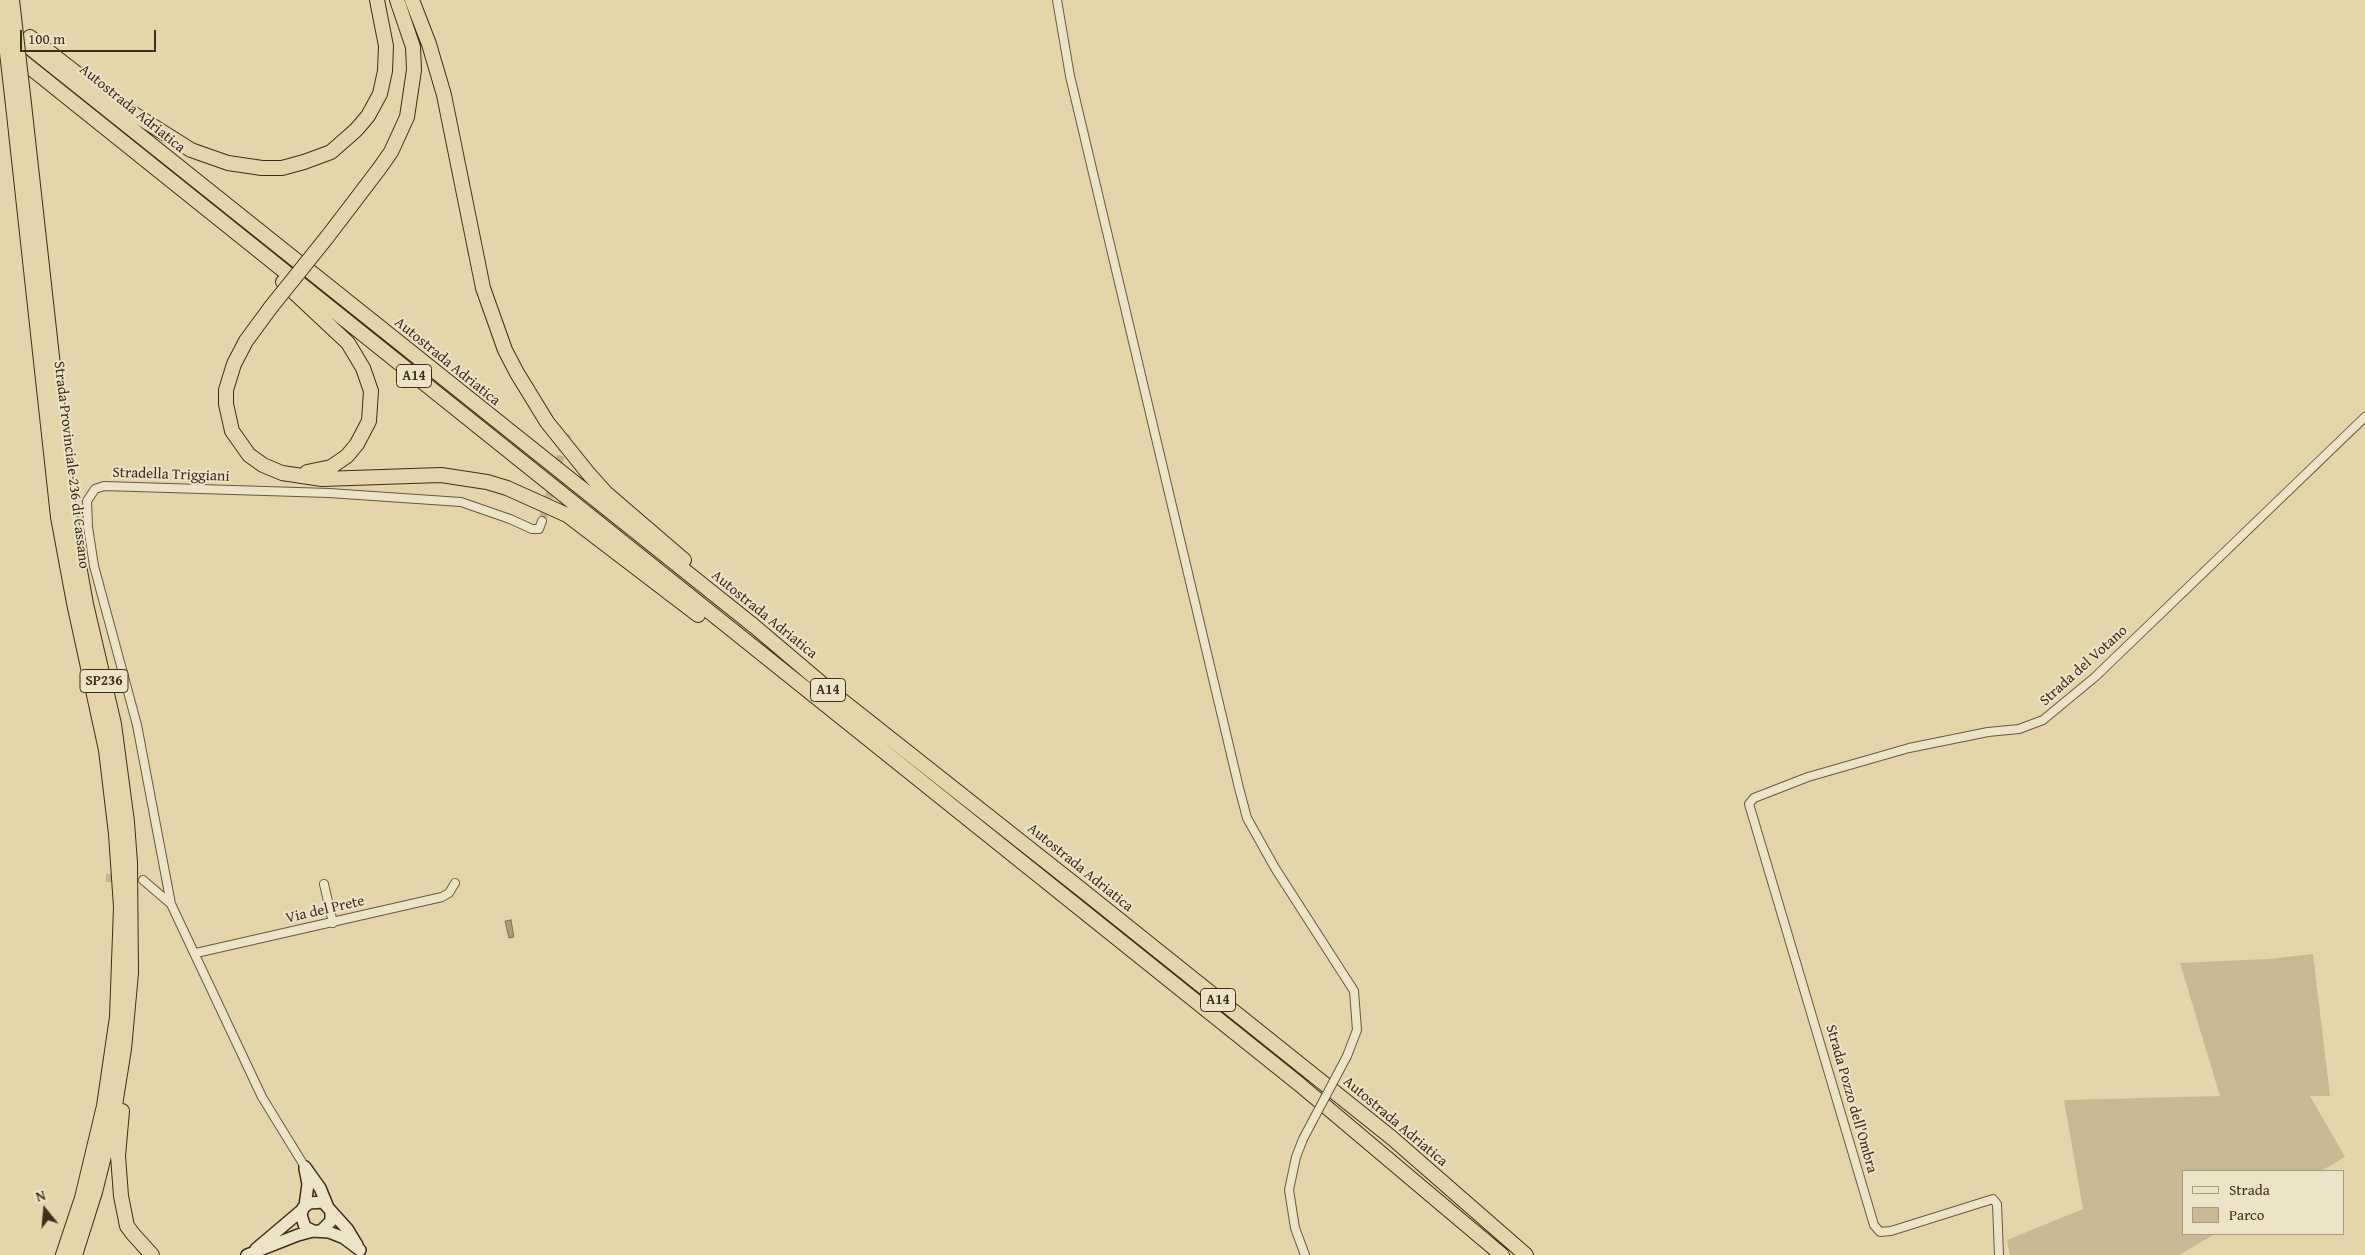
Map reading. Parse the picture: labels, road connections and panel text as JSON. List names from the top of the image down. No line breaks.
{"streets":{"highway":["Autostrada Adriatica","A14","Strada Provinciale 236 di Cassano","SP236"],"street":["Stradella Triggiani","Strada del Votano","Via del Prete","Strada Pozzo dell'Ombra"]},"crossings":[["Autostrada Adriatica","A14"],["Strada del Votano","Strada Pozzo dell'Ombra"]],"legend":["Strada","Parco"],"scale_bar":"100 m","north":"top"}
